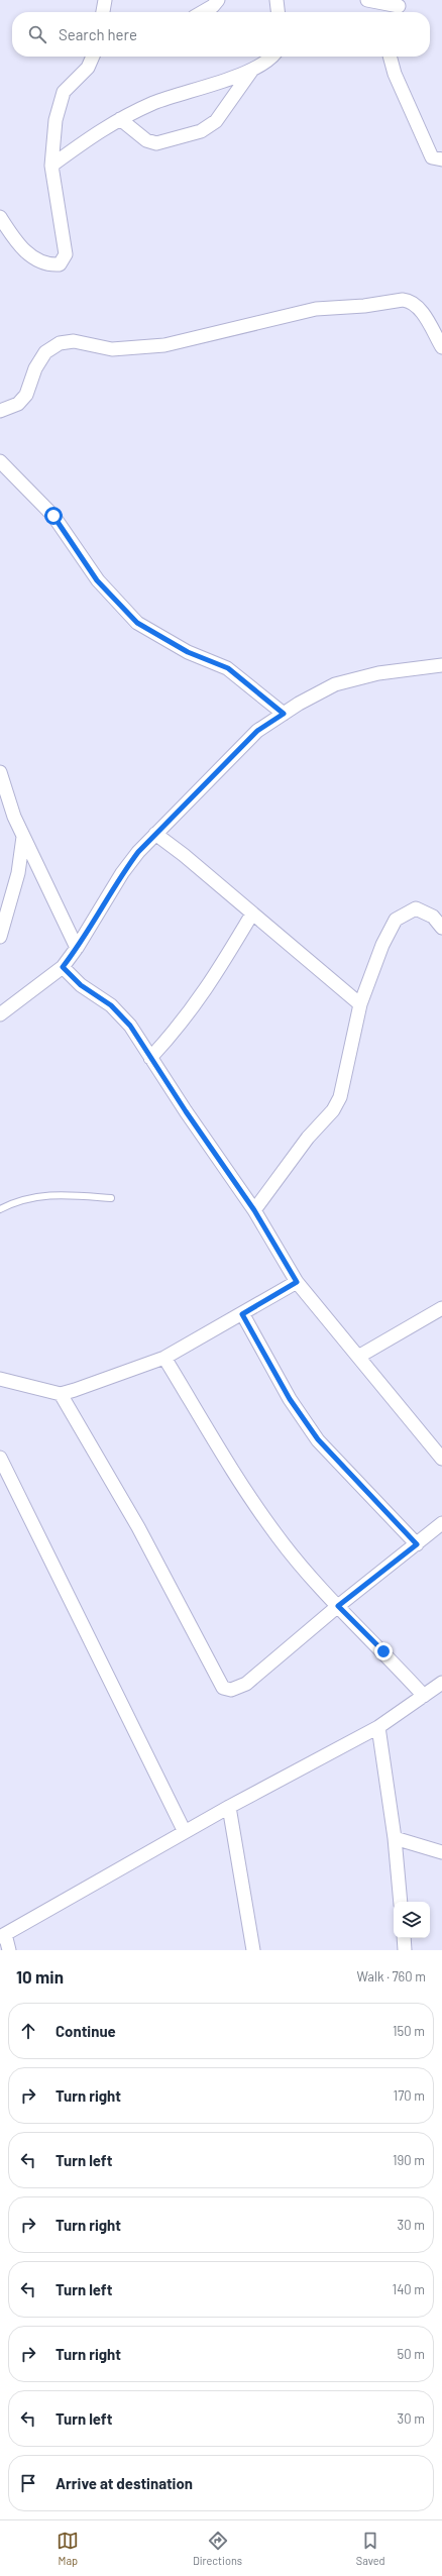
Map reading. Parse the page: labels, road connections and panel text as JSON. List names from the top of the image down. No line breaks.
{"page":{"search":"Search here","heading":["10 min","Walk · 760 m"],"list":[["Continue","150 m"],["Turn right","170 m"],["Turn left","190 m"],["Turn right","30 m"],["Turn left","140 m"],["Turn right","50 m"],["Turn left","30 m"],"Arrive at destination"],"nav":["Map","Directions","Saved"]}}
